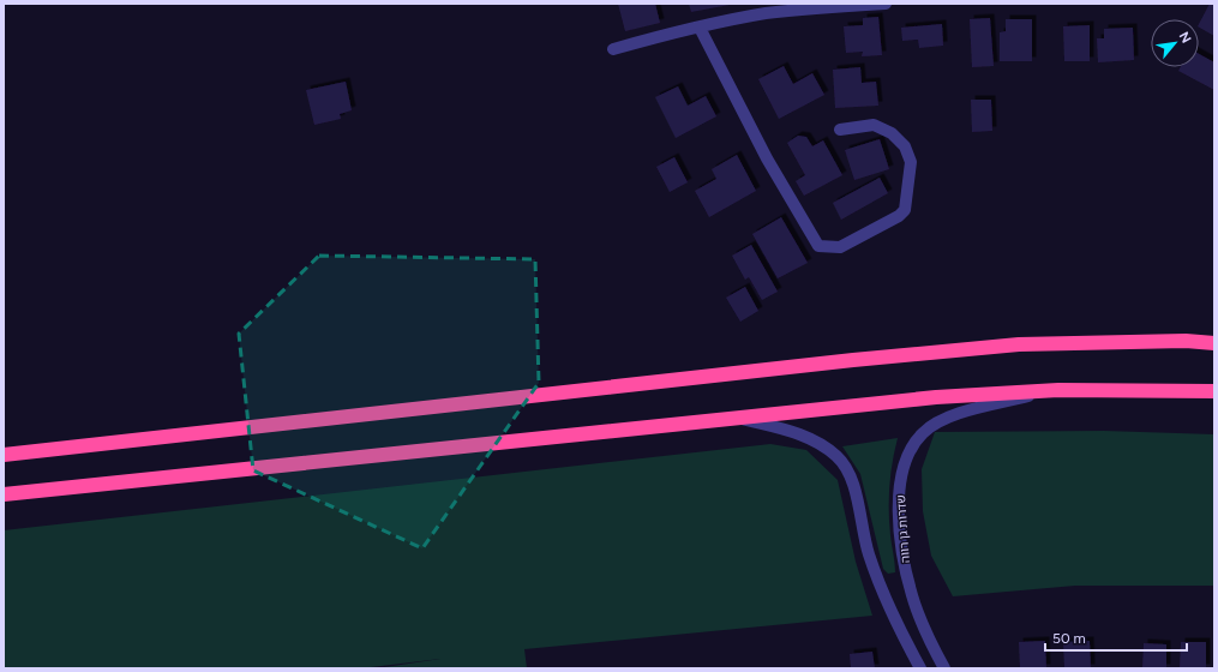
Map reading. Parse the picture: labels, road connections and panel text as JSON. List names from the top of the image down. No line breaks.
{"streets":{"street":["שדרות גן רווה"]},"scale_bar":"50 m","north":"top right"}
